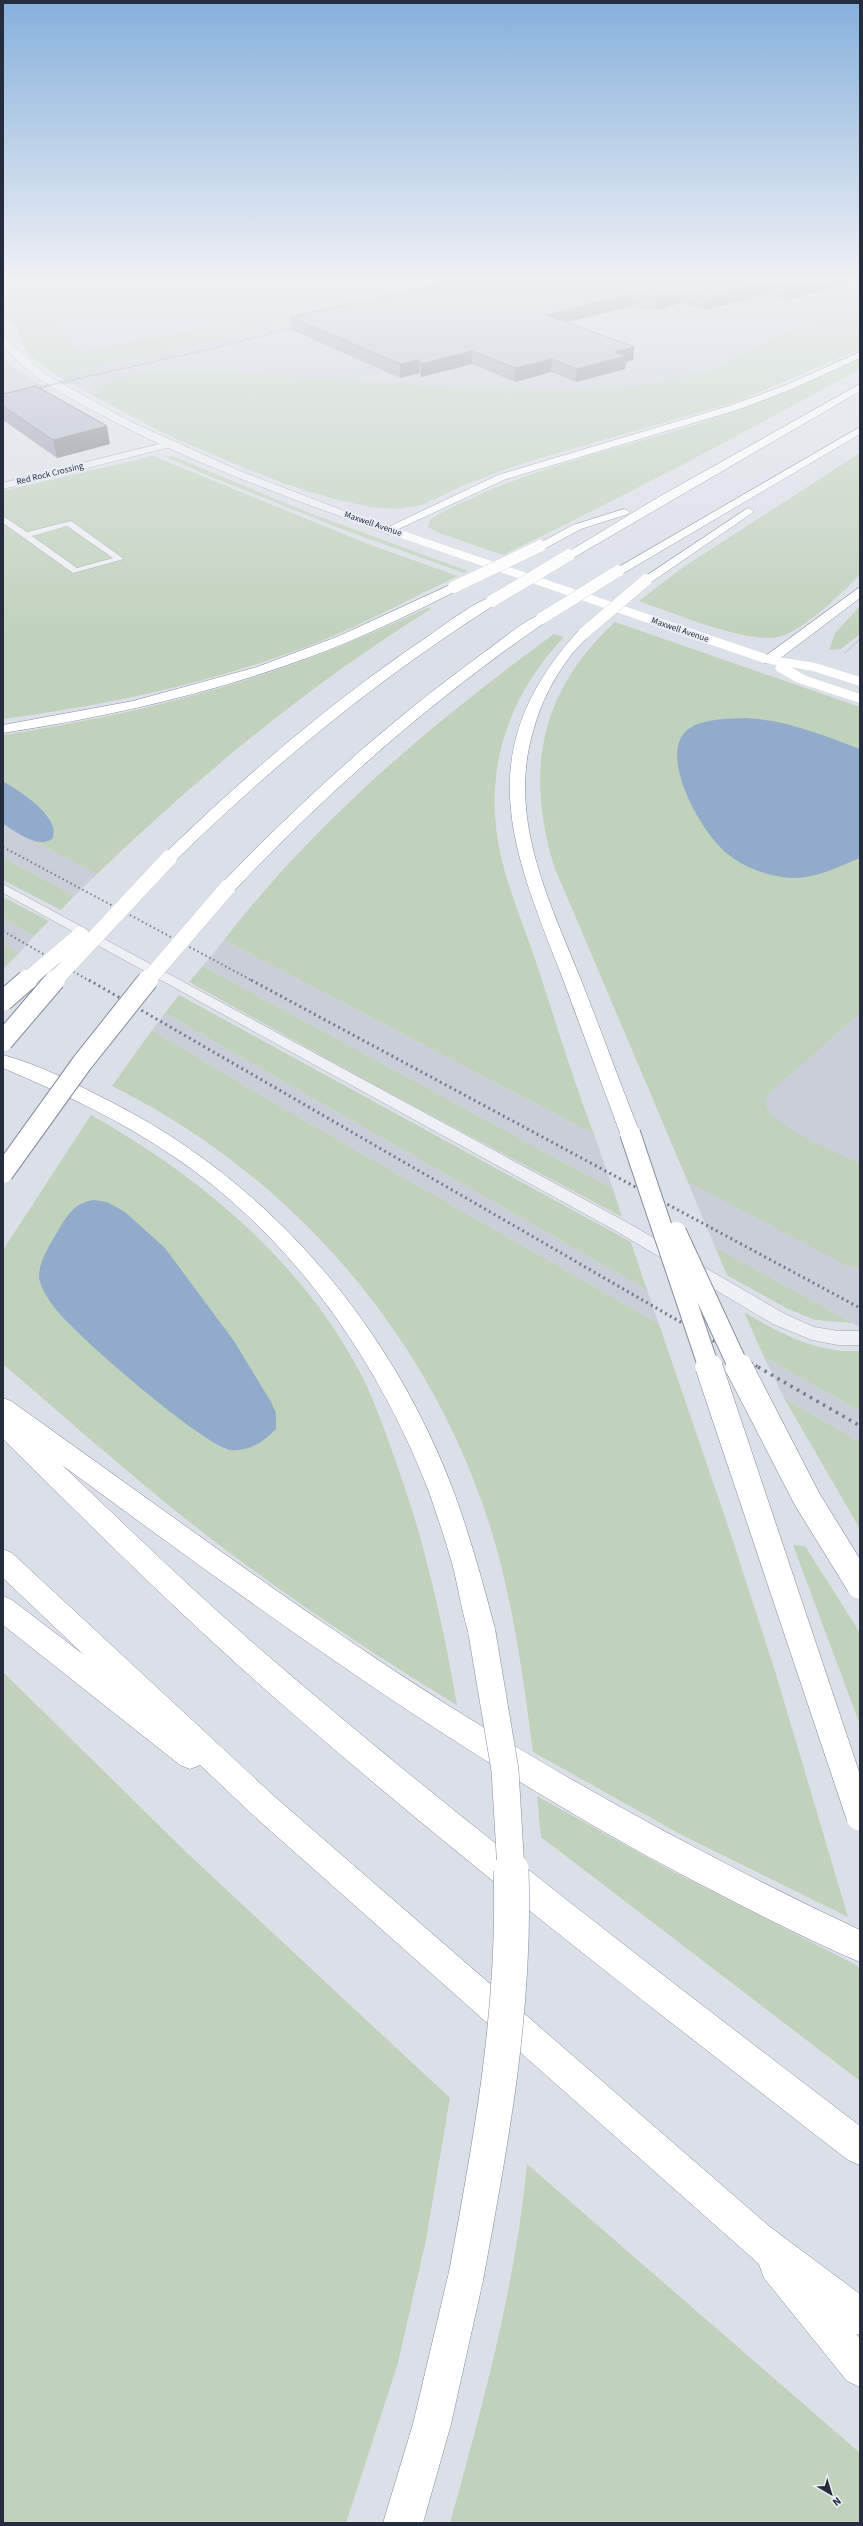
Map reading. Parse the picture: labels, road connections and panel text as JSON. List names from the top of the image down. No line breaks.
{"streets":{"main road":["Maxwell Avenue"],"street":["Red Rock Crossing"]},"crossings":[["Red Rock Crossing","Maxwell Avenue"]],"north":"bottom right"}
